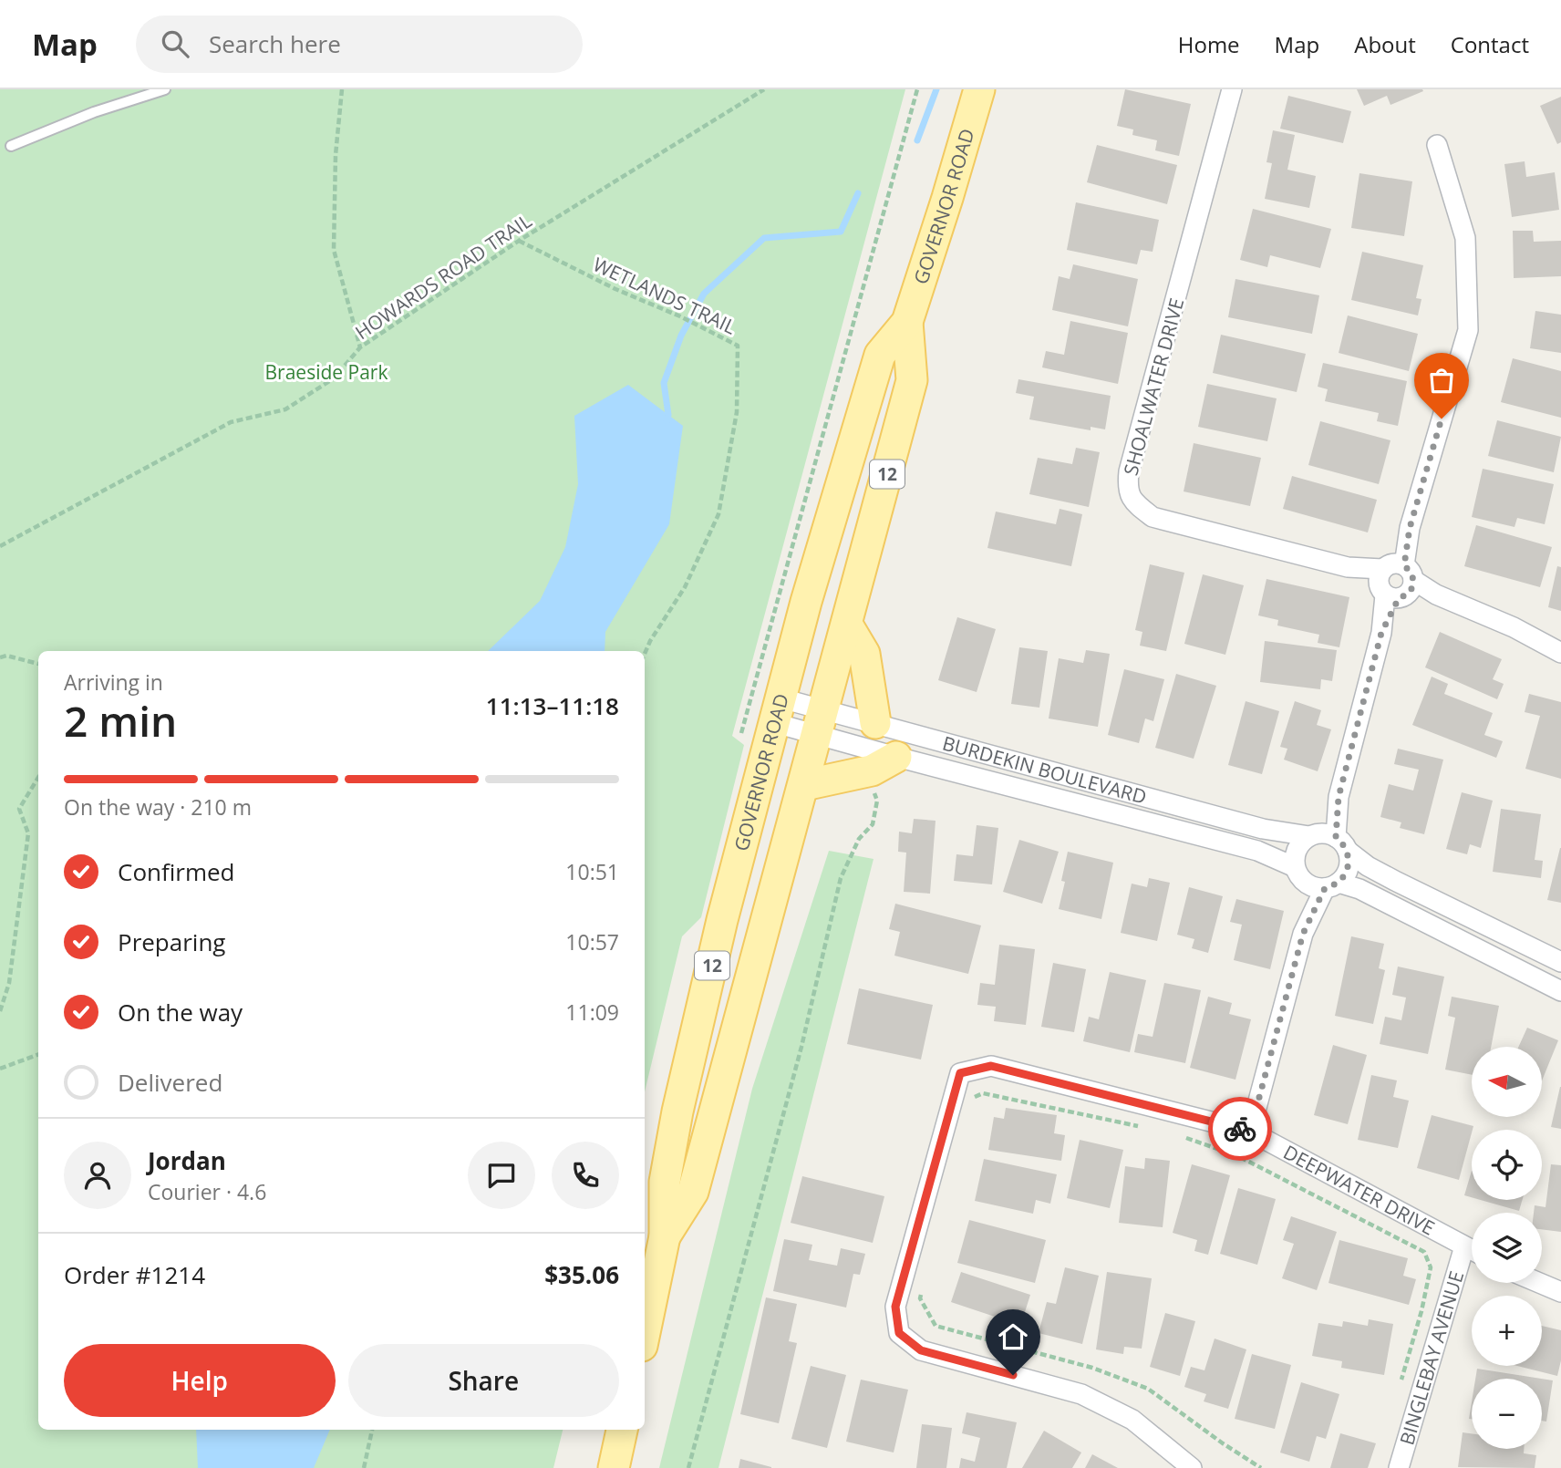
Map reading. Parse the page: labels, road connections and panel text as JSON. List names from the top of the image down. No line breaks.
{"streets":{"main road":["GOVERNOR ROAD","12"],"street":["SHOALWATER DRIVE","BURDEKIN BOULEVARD","DEEPWATER DRIVE","BINGLEBAY AVENUE"],"path":["HOWARDS ROAD TRAIL","WETLANDS TRAIL"]},"crossings":[["GOVERNOR ROAD","BURDEKIN BOULEVARD"],["HOWARDS ROAD TRAIL","WETLANDS TRAIL"],["DEEPWATER DRIVE","BINGLEBAY AVENUE"]],"parks":["Braeside Park"],"north":"left","page":{"header":"Map","search":"Search here","nav":["Home","Map","About","Contact"],"heading":["2 min","Arriving in","11:13–11:18"],"panel":["Jordan","Courier · 4.6","Order #1214","$35.06"],"bar":"On the way · 210 m","list":[["Confirmed","10:51"],["Preparing","10:57"],["On the way","11:09"],"Delivered"],"map_buttons":["+","−"],"buttons":["Help","Share"]}}
